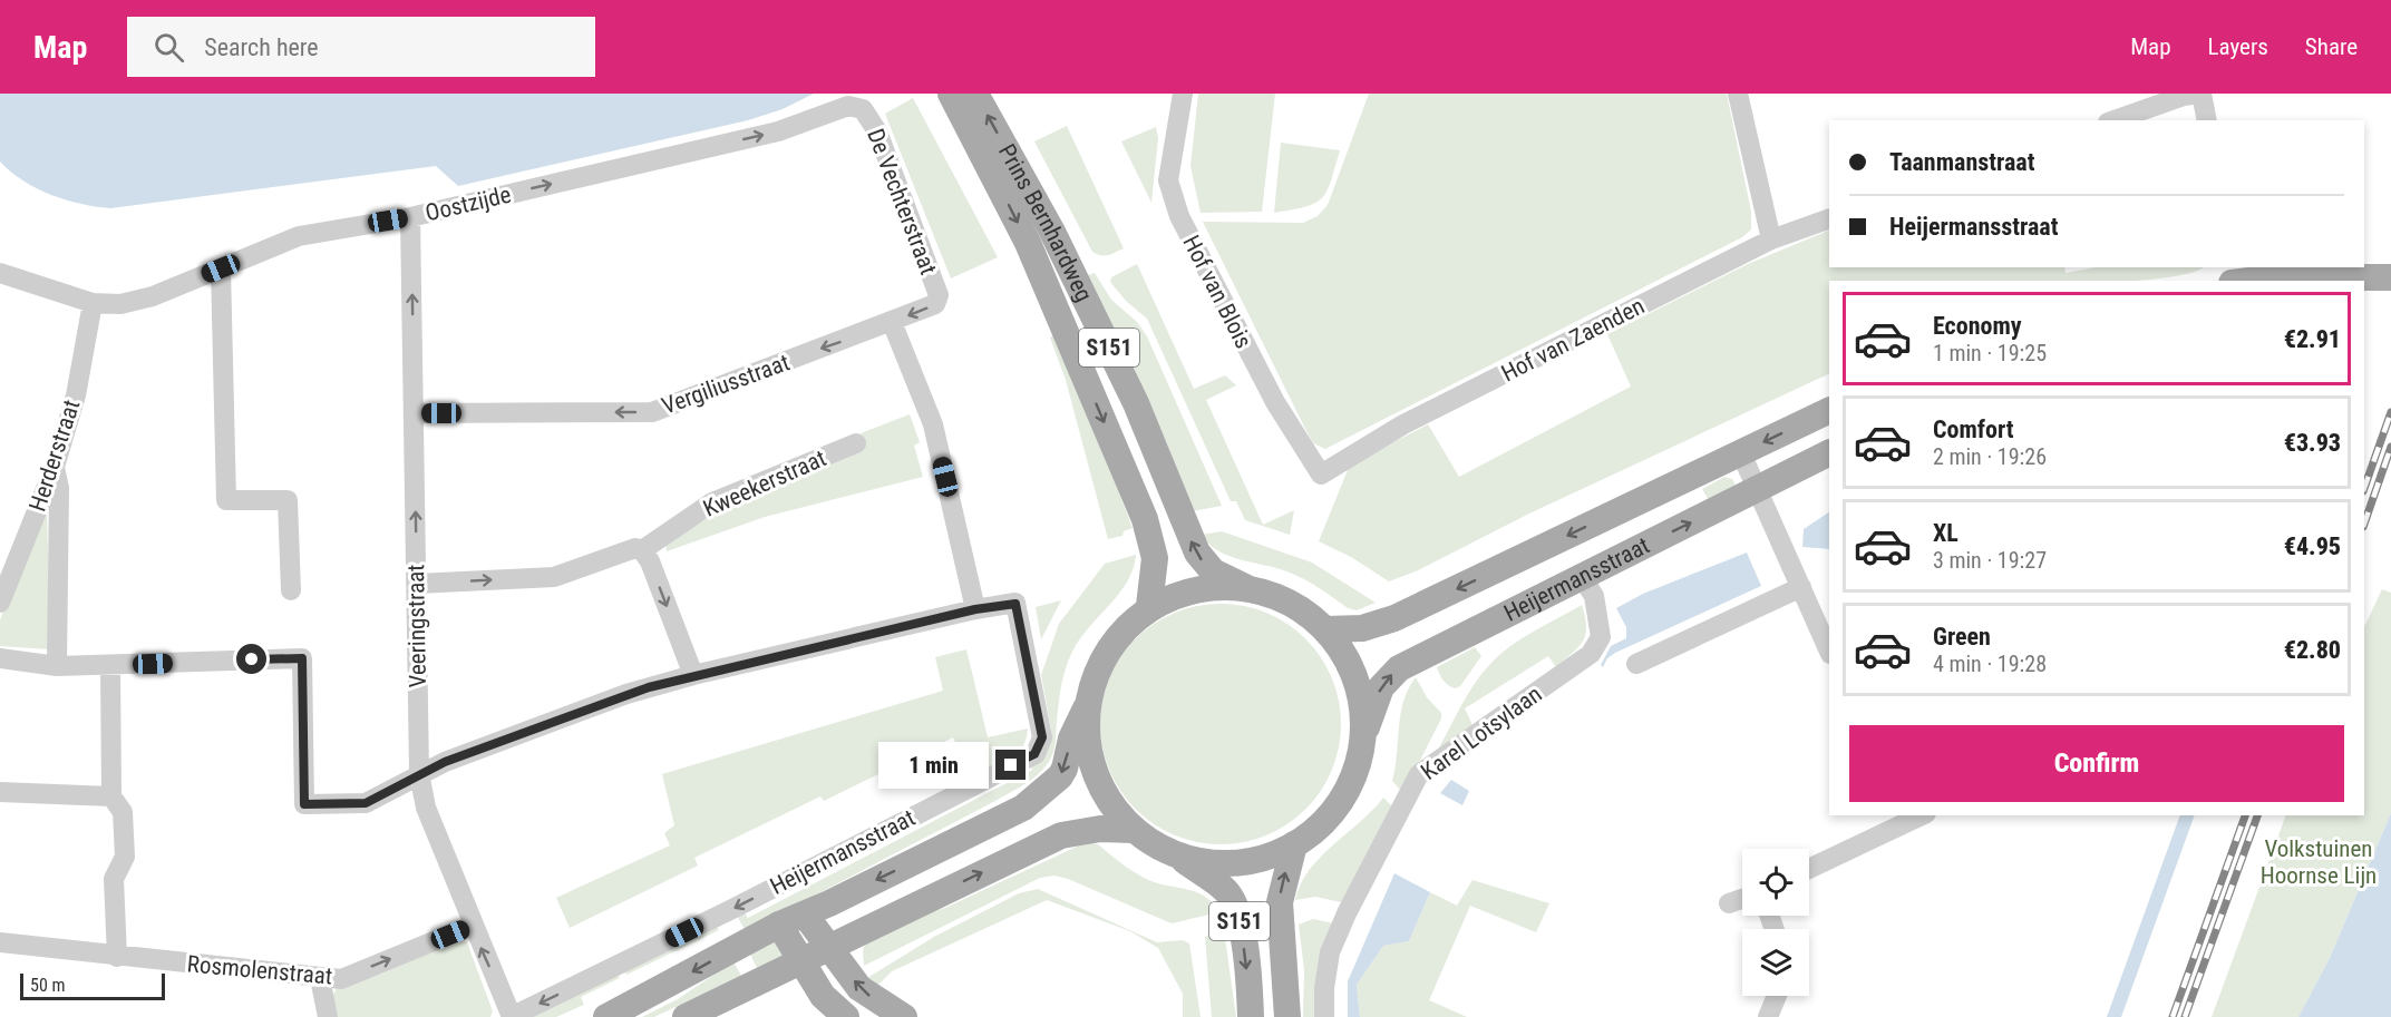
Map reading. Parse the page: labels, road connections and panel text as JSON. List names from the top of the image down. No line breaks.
{"streets":{"main road":["Prins Bernhardweg","S151","Heijermansstraat"],"street":["De Vechterstraat","Oostzijde","Hof van Blois","Hof van Zaenden","Vergiliusstraat","Herderstraat","Kweekerstraat","Veeringstraat","Karel Lotsylaan","Rosmolenstraat"]},"crossings":[["De Vechterstraat","Oostzijde"],["De Vechterstraat","Vergiliusstraat"],["Oostzijde","Herderstraat"],["Oostzijde","Veeringstraat"],["Prins Bernhardweg","S151"],["Hof van Blois","Hof van Zaenden"],["S151","Heijermansstraat"],["Vergiliusstraat","Veeringstraat"],["Kweekerstraat","Veeringstraat"],["Heijermansstraat","Veeringstraat"],["Heijermansstraat","Karel Lotsylaan"],["Veeringstraat","Rosmolenstraat"]],"one_way":["Oostzijde","Vergiliusstraat","Veeringstraat"],"parks":["Volkstuinen Hoornse Lijn"],"scale_bar":"50 m","page":{"header":"Map","search":"Search here","nav":["Map","Layers","Share"],"banner":["Taanmanstraat","Heijermansstraat"],"list":[{"name":"Economy","note":"1 min · 19:25","value":"€2.91"},{"name":"Comfort","note":"2 min · 19:26","value":"€3.93"},{"name":"XL","note":"3 min · 19:27","value":"€4.95"},{"name":"Green","note":"4 min · 19:28","value":"€2.80"}],"buttons":"Confirm","bubble":"1 min","scale":"50 m"}}
